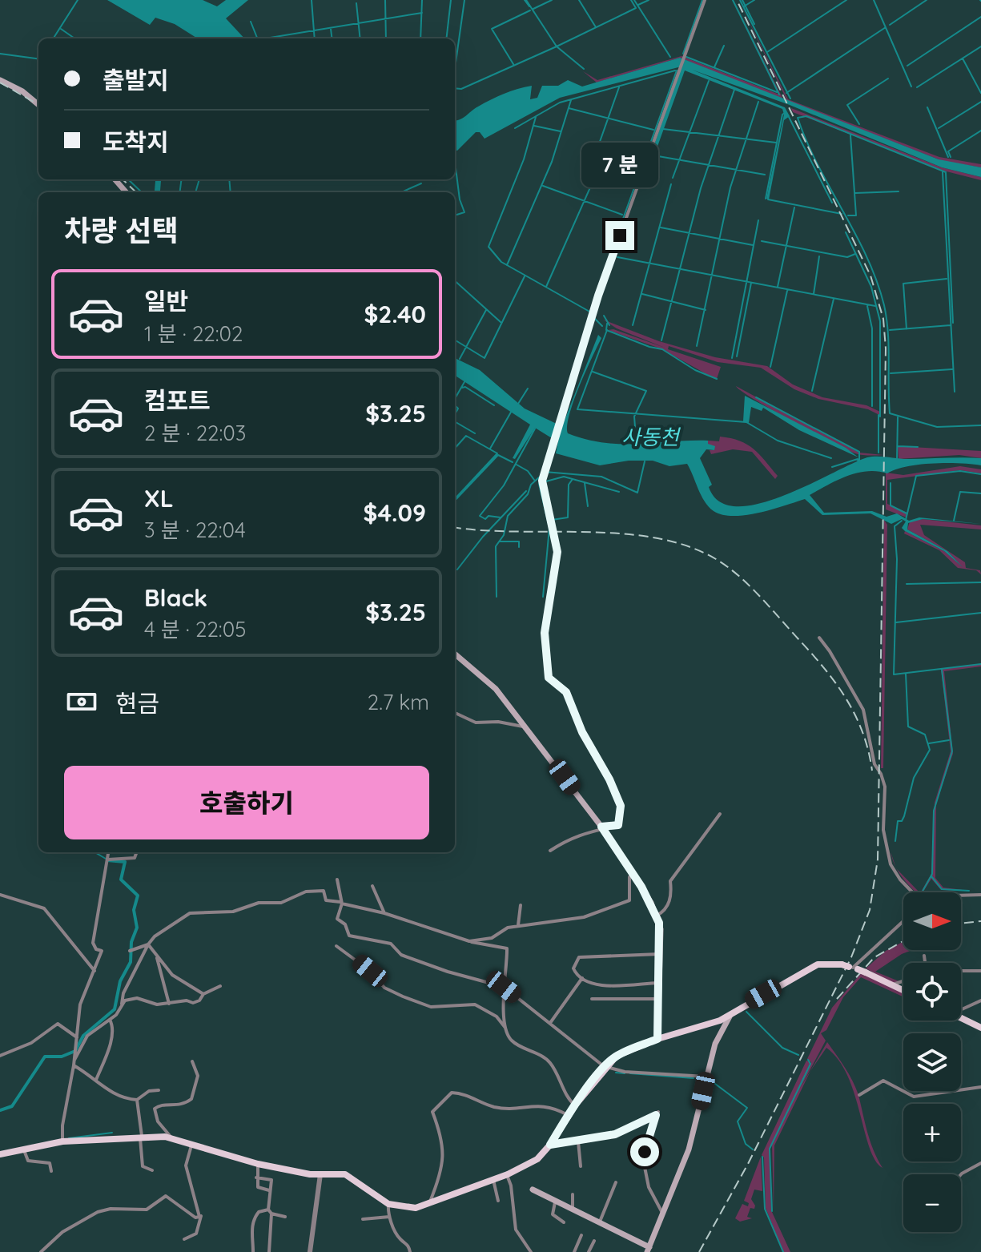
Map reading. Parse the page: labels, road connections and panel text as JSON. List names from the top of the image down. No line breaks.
{"water":["사동천"],"north":"right","page":{"banner":["출발지","도착지"],"bubble":"7 분","heading":"차량 선택","list":[{"name":"일반","note":"1 분 · 22:02","value":"$2.40"},{"name":"컴포트","note":"2 분 · 22:03","value":"$3.25"},{"name":"XL","note":"3 분 · 22:04","value":"$4.09"},{"name":"Black","note":"4 분 · 22:05","value":"$3.25"}],"pay":["현금","2.7 km"],"buttons":"호출하기","map_buttons":["+","−"]}}
